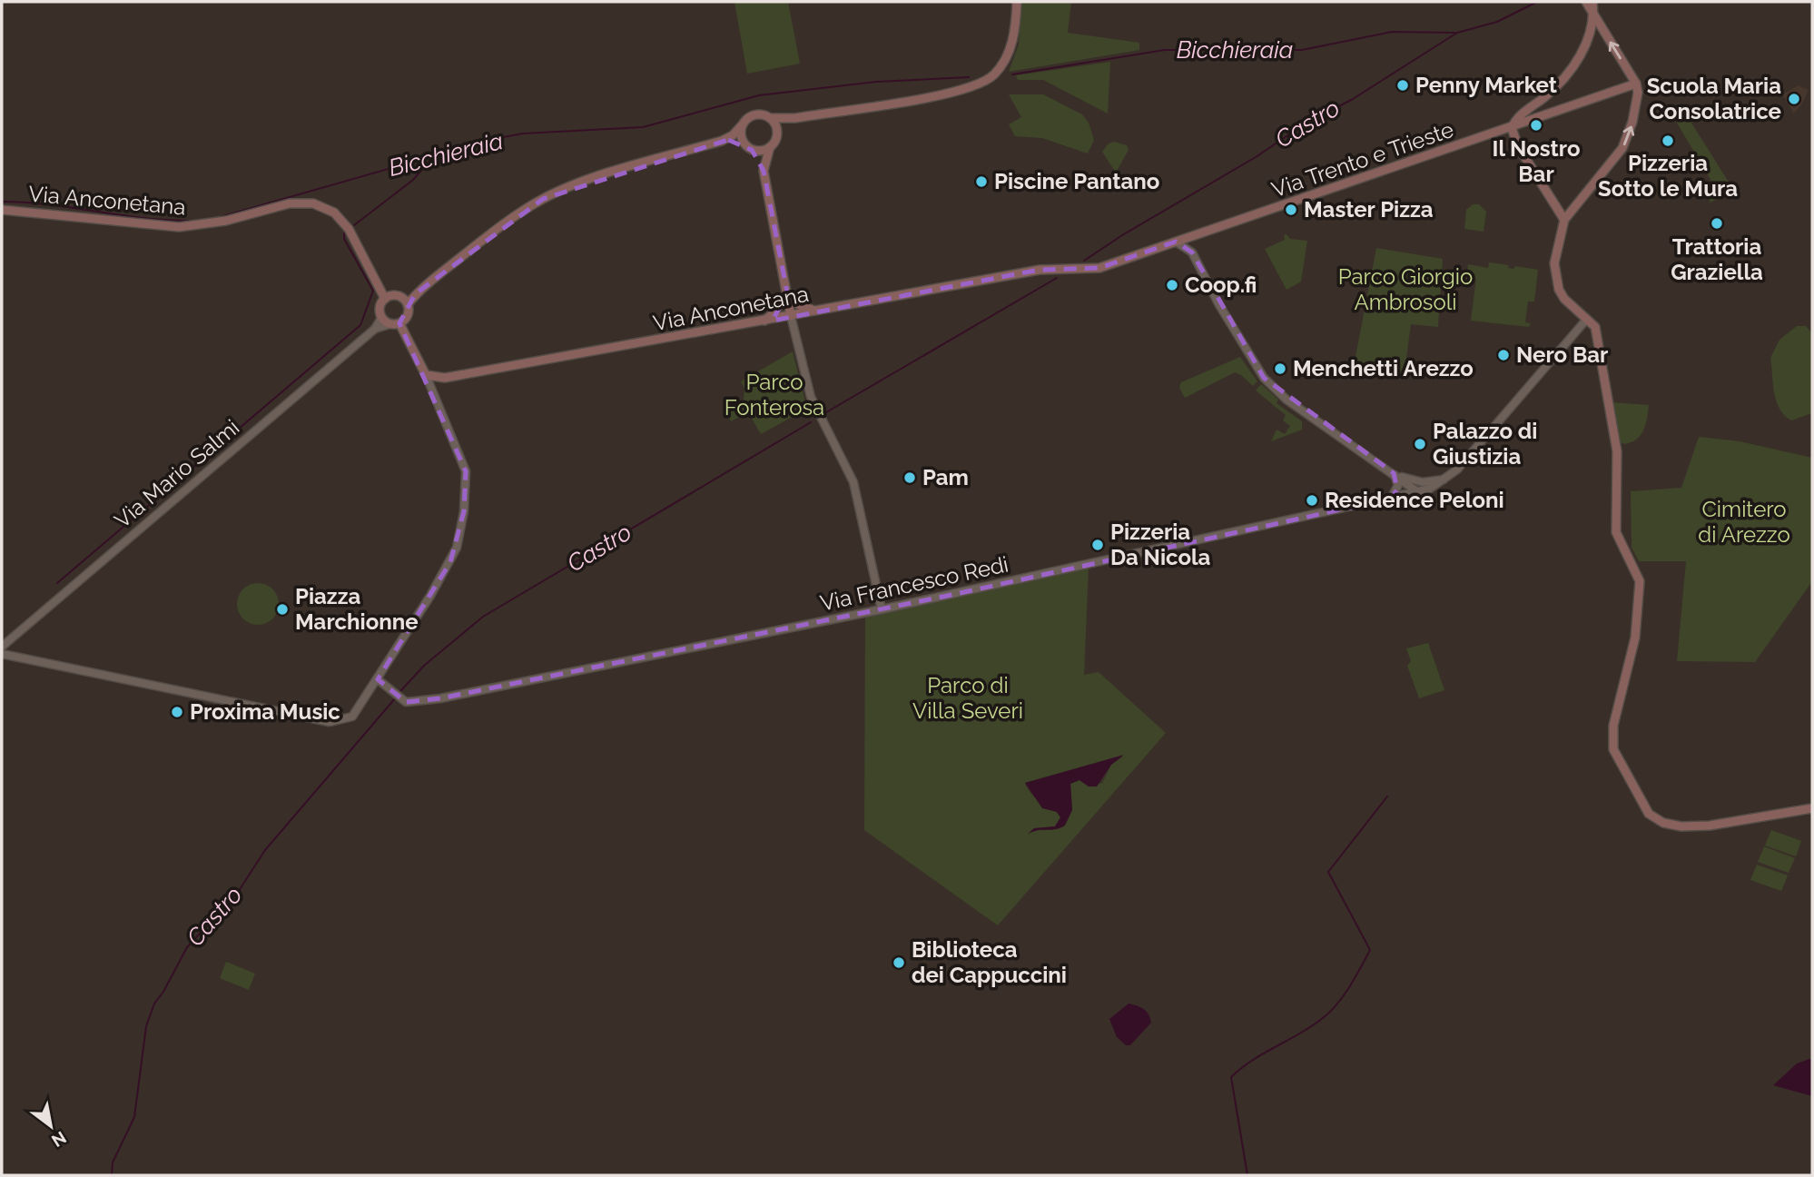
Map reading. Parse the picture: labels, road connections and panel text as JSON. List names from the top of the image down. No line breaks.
{"streets":{"main road":["Via Trento e Trieste","Via Anconetana"],"street":["Via Mario Salmi","Via Francesco Redi"]},"crossings":[["Via Trento e Trieste","Via Anconetana"],["Via Anconetana","Via Mario Salmi"]],"water":["Bicchieraia","Castro"],"parks":["Parco Giorgio Ambrosoli","Parco Fonterosa","Cimitero di Arezzo","Parco di Villa Severi"],"places":["Penny Market","Scuola Maria Consolatrice","Il Nostro Bar","Pizzeria Sotto le Mura","Piscine Pantano","Master Pizza","Trattoria Graziella","Coop.fi","Nero Bar","Menchetti Arezzo","Palazzo di Giustizia","Pam","Residence Peloni","Pizzeria Da Nicola","Piazza Marchionne","Proxima Music","Biblioteca dei Cappuccini"],"north":"bottom right"}
